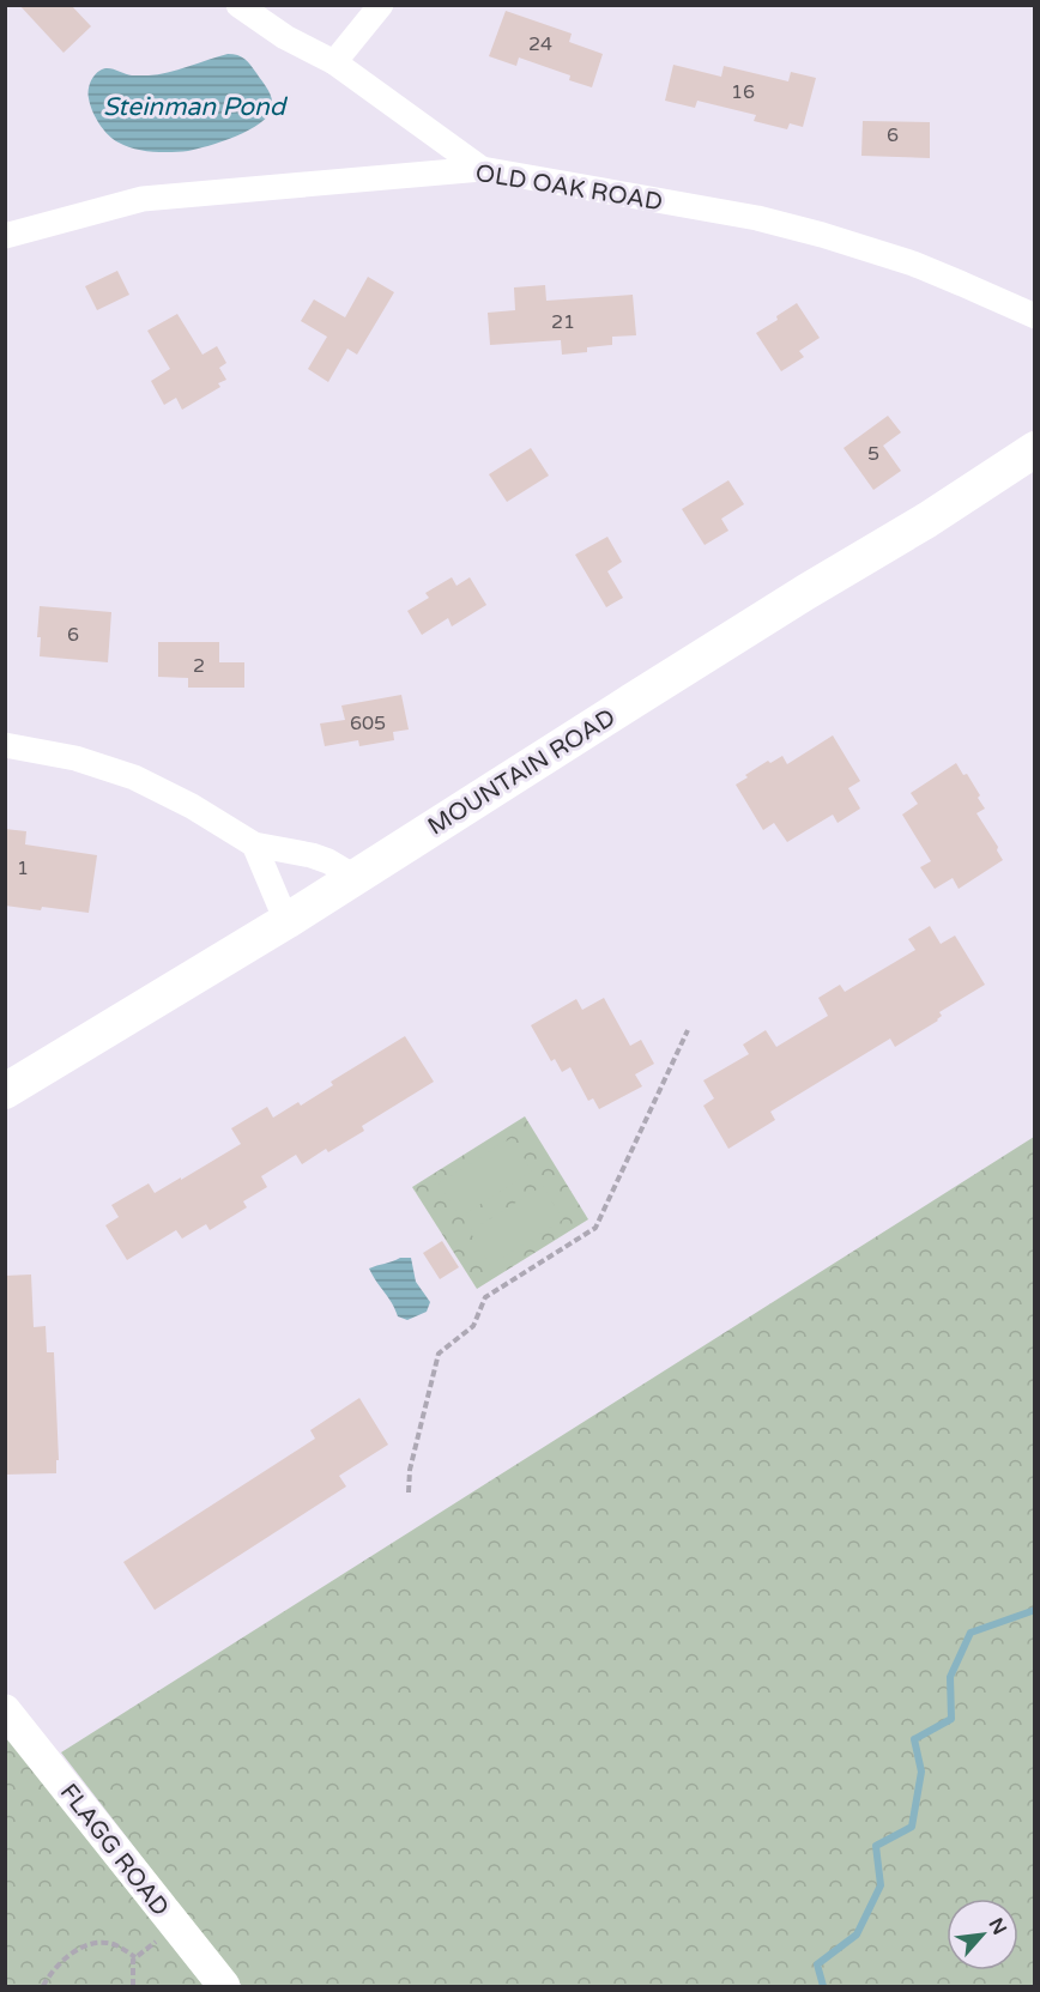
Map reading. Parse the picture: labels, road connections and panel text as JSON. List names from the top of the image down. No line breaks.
{"streets":{"main road":["MOUNTAIN ROAD"],"street":["OLD OAK ROAD","FLAGG ROAD"]},"water":["Steinman Pond"],"house_numbers":["24","16","6","21","5","6","2","605","1"],"north":"top right"}
